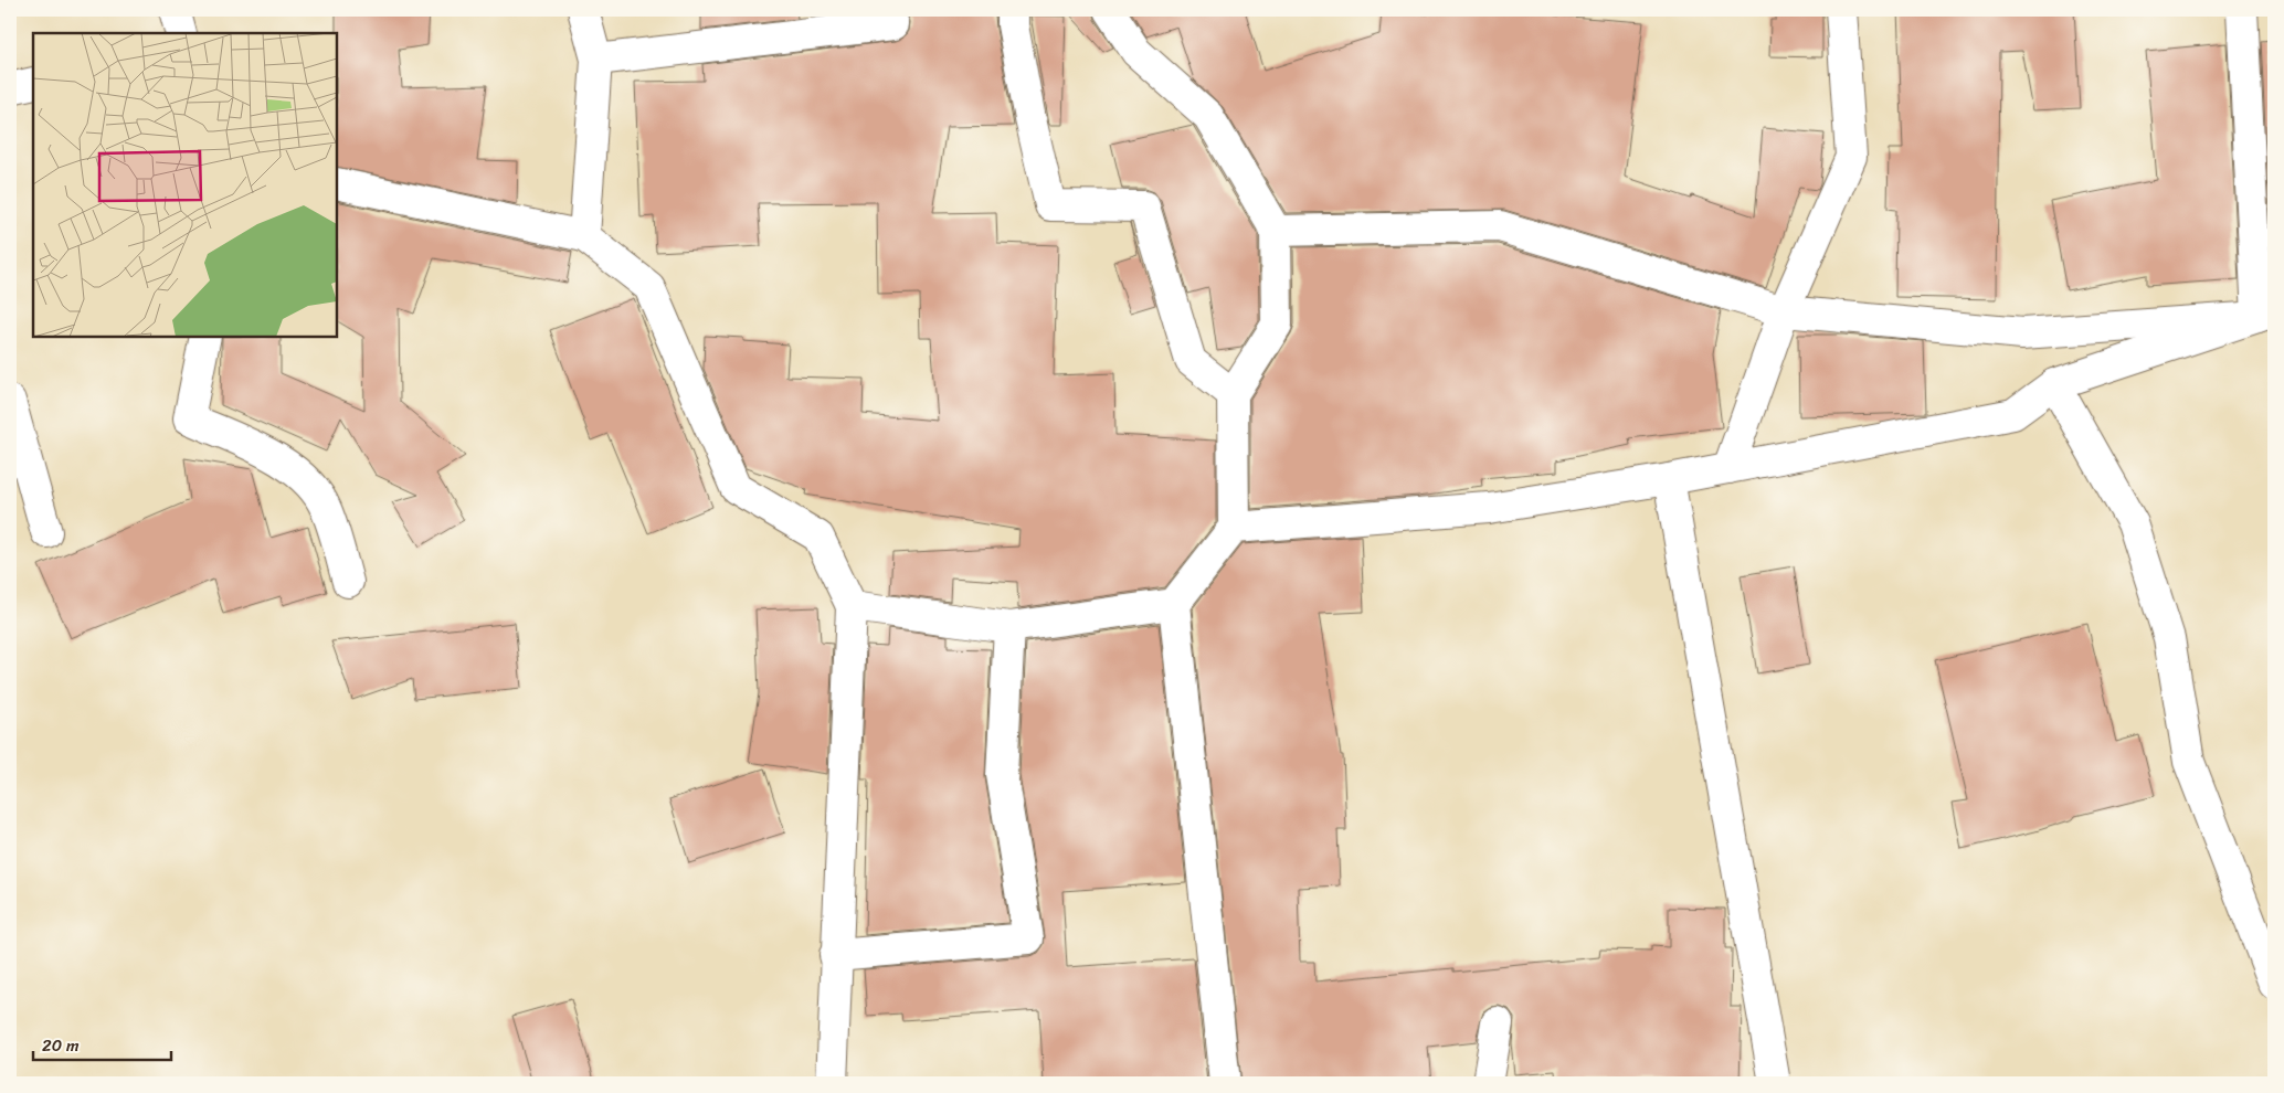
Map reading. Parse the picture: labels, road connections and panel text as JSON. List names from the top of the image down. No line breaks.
{"scale_bar":"20 m"}
